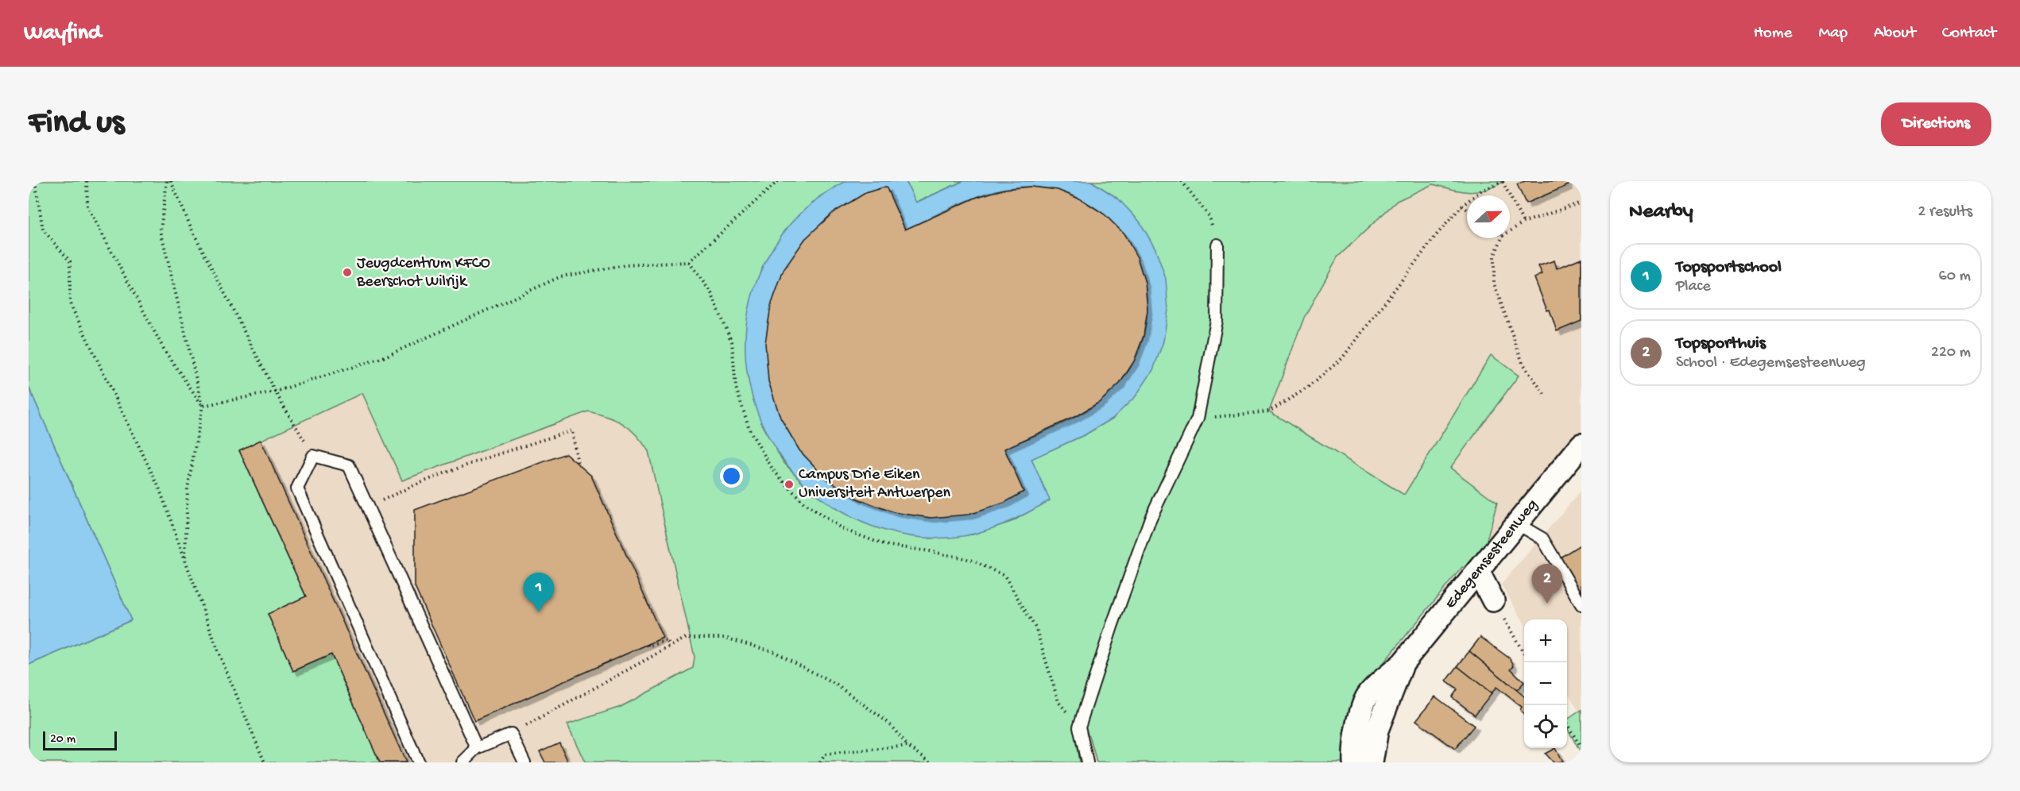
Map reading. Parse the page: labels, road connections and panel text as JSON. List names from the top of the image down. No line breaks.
{"streets":{"street":["Edegemsesteenweg"]},"places":["Jeugdcentrum KFCO Beerschot Wilrijk","Campus Drie Eiken Universiteit Antwerpen"],"scale_bar":"20 m","north":"right","page":{"header":"Wayfind","nav":["Home","Map","About","Contact"],"buttons":"Directions","title":"Find us","heading":["Nearby","2 results"],"list":[{"mark":"1","name":"Topsportschool","note":"Place","value":"60 m"},{"mark":"2","name":"Topsporthuis","note":"School · Edegemsesteenweg","value":"220 m"}],"pins":["2","1"],"map_buttons":["+","−"],"scale":"20 m"}}
